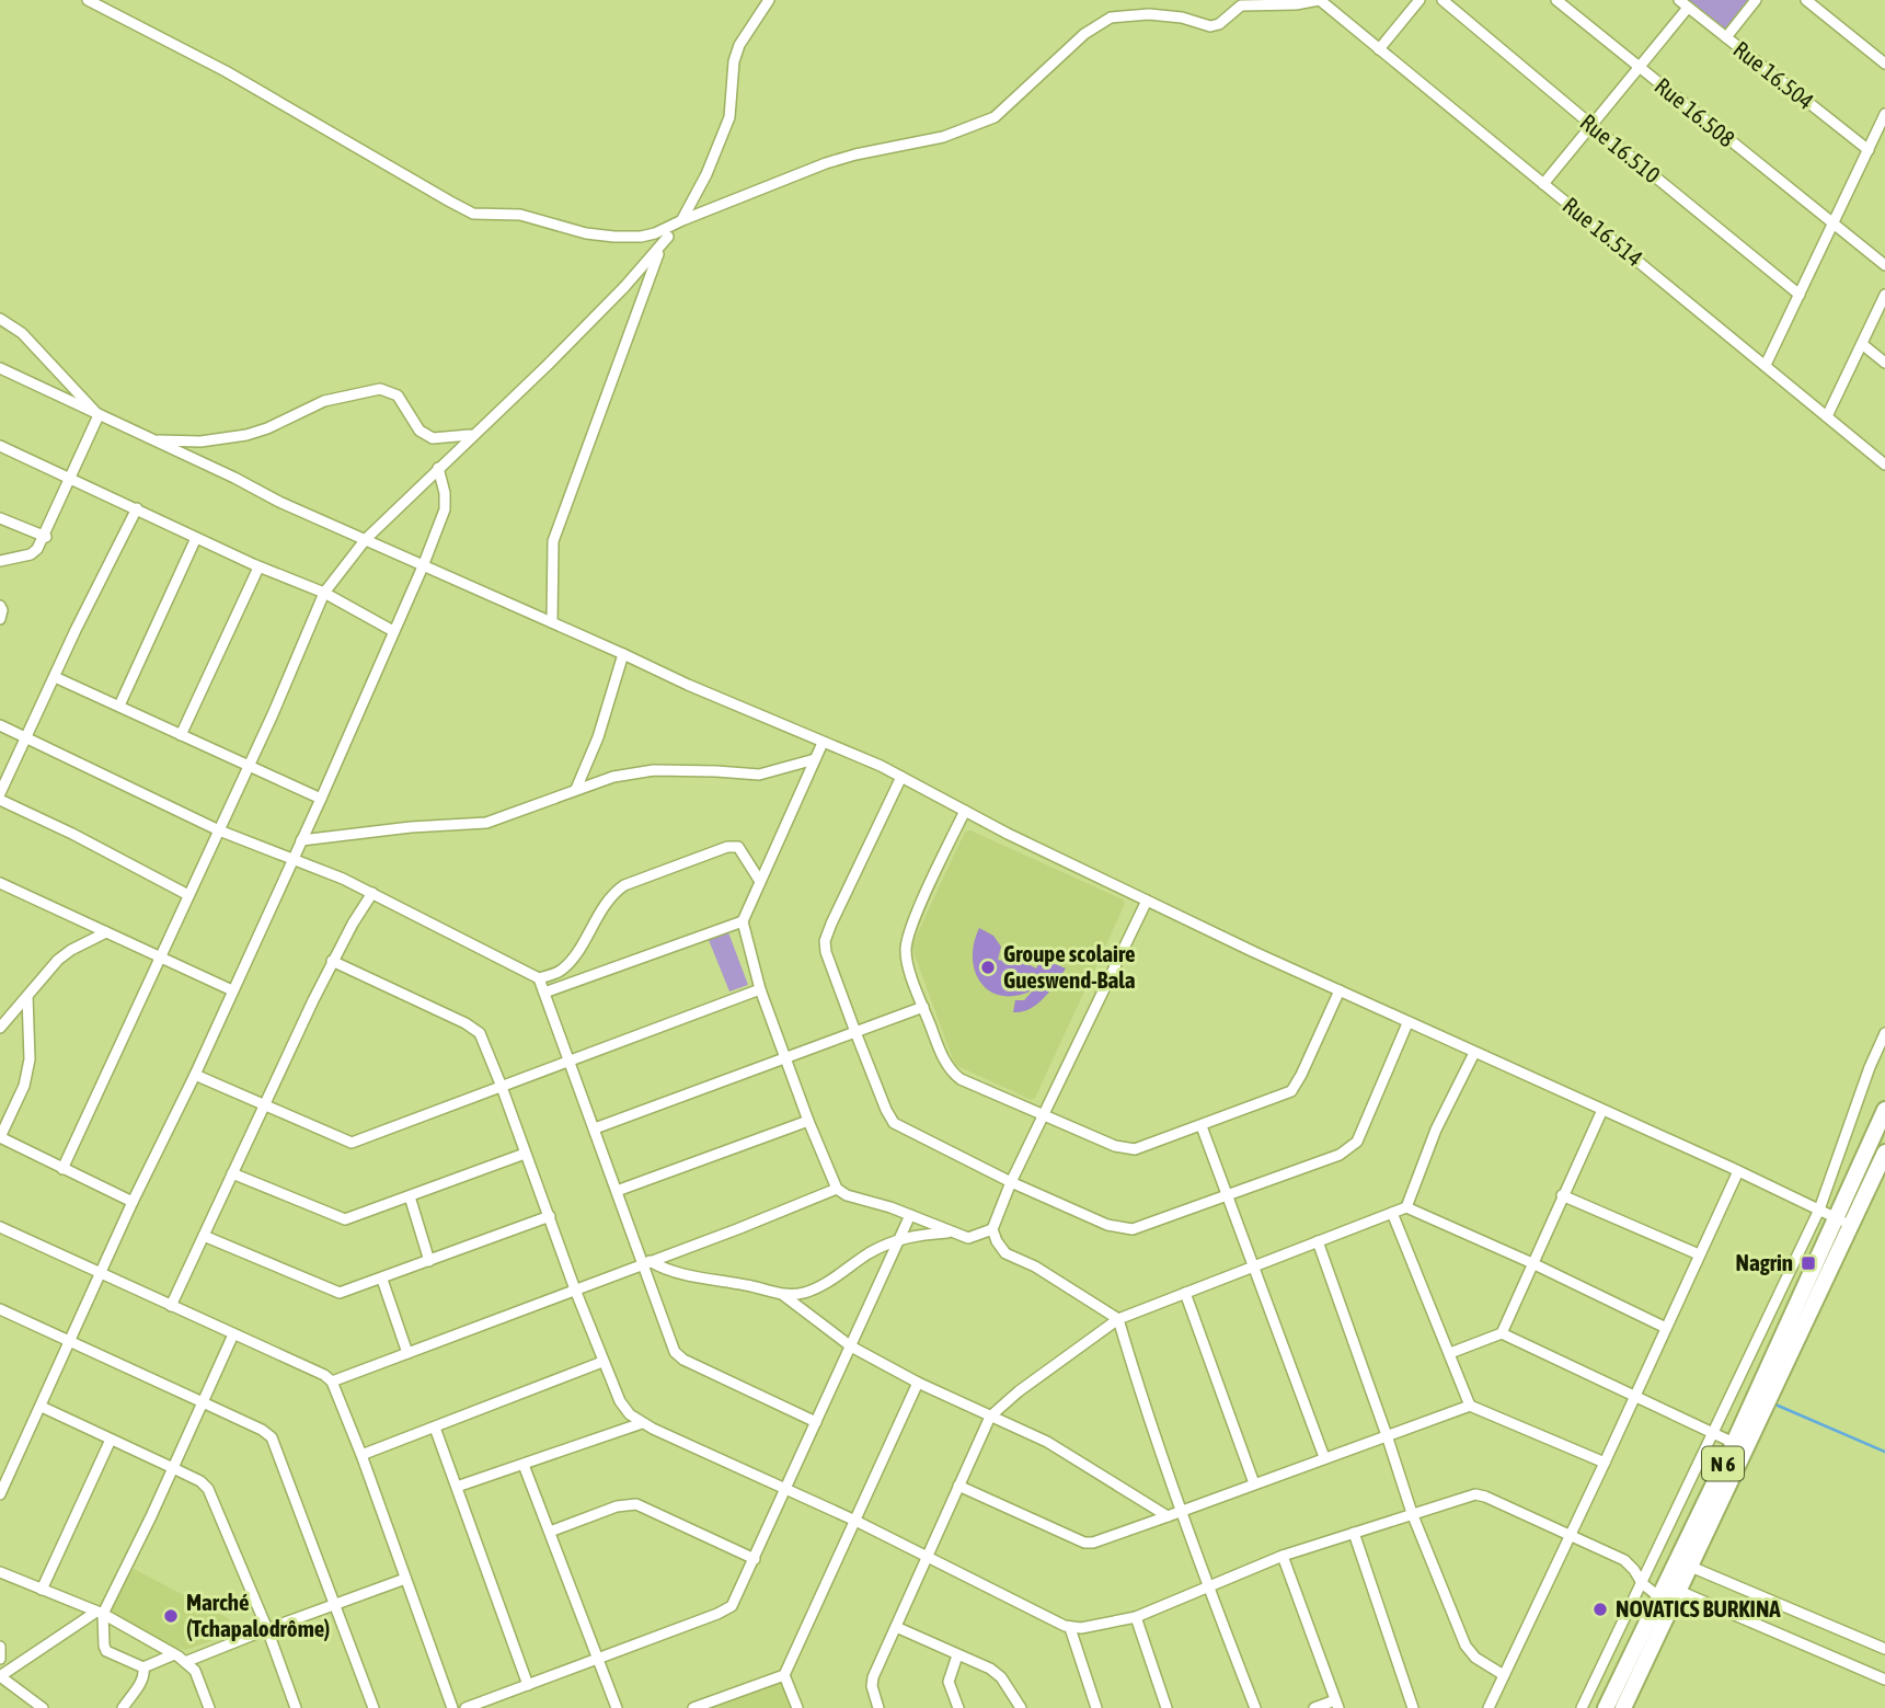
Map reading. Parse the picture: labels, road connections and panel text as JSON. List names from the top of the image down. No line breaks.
{"streets":{"main road":["N 6"],"street":["Rue 16.504","Rue 16.508","Rue 16.510","Rue 16.514"]},"places":{"other":["Groupe scolaire Gueswend-Bala","NOVATICS BURKINA","Marché (Tchapalodrôme)"],"transit":["Nagrin"]}}
